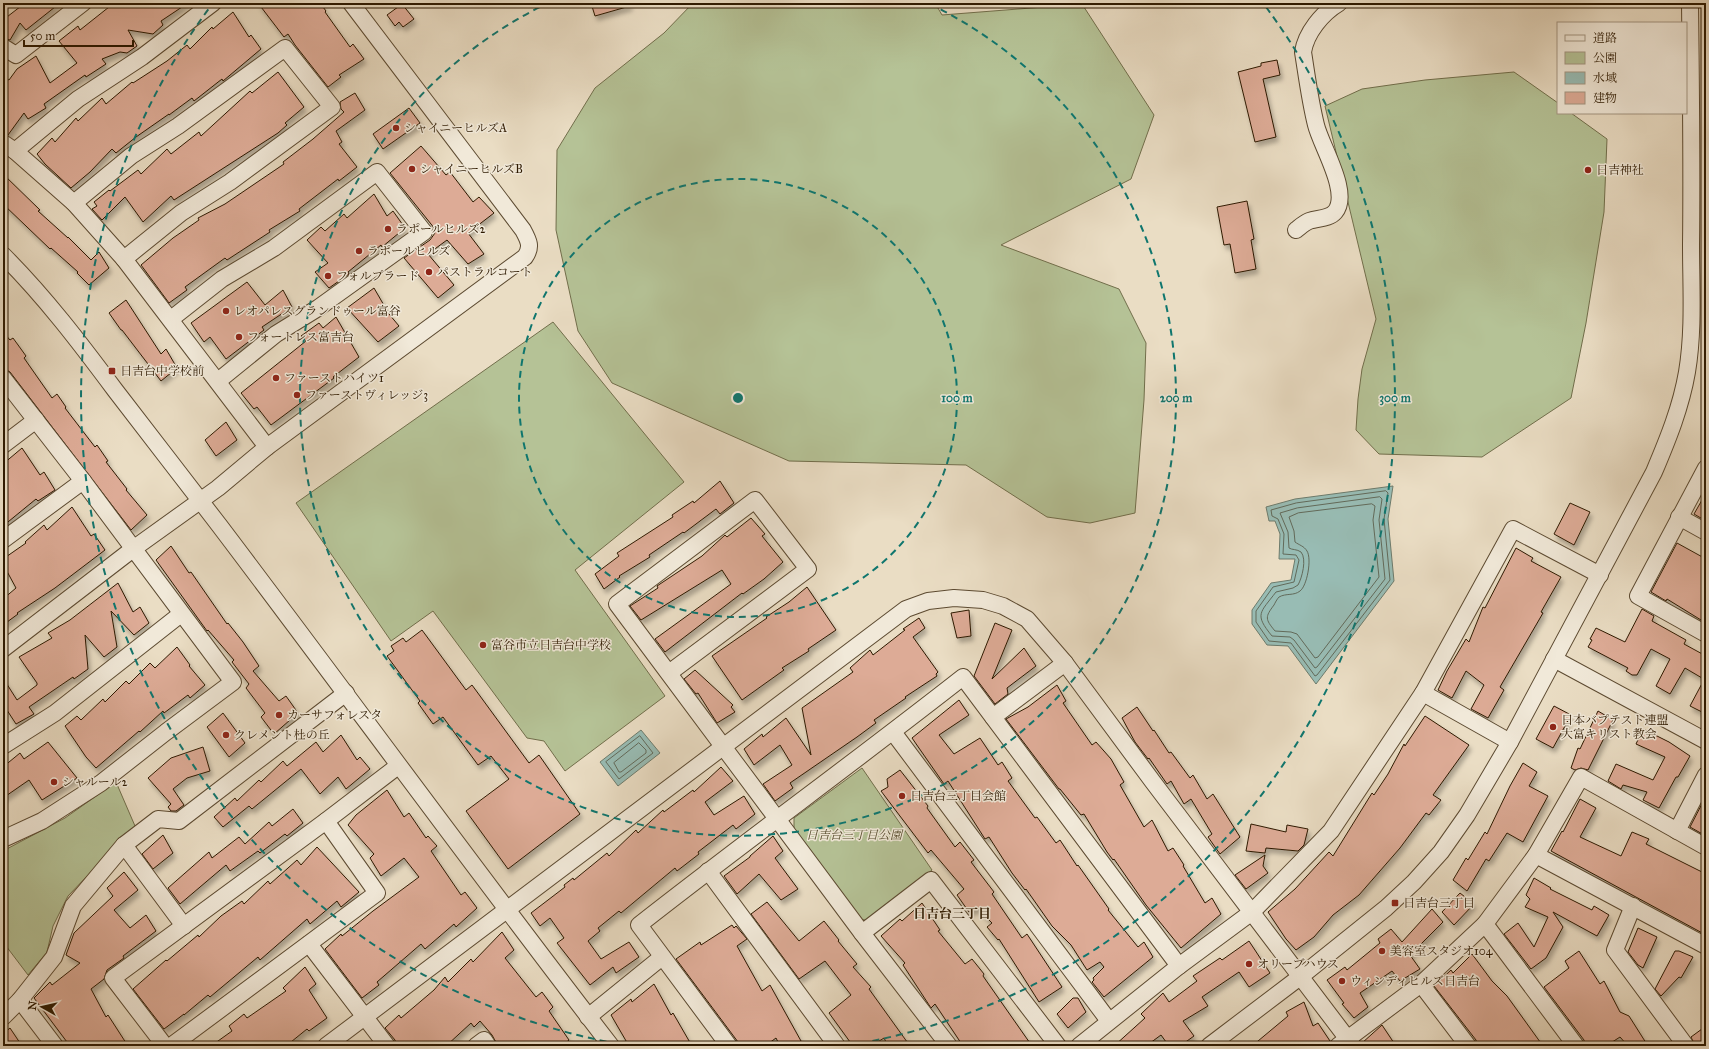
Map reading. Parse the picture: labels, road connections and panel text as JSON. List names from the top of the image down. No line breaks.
{"districts":["日吉台三丁目"],"parks":["日吉台三丁目公園"],"places":{"other":["シャイニーヒルズA","シャイニーヒルズB","日吉神社","ラポールヒルズ2","ラポールヒルズ","パストラルコート","フォルプラード","レオパレスグランドゥール富谷","フォートレス富吉台","ファーストハイツ1","ファーストヴィレッジ3","富谷市立日吉台中学校","カーサフォレスタ","日本バプテスト連盟 大富キリスト教会","クレメント杜の丘","シャルール2","日吉台三丁目会館","美容室スタジオ104","オリーブハウス","ウィンディヒルズ日吉台"],"transit":["日吉台中学校前","日吉台三丁目"]},"legend":["道路","公園","水域","建物"],"scale_bar":"50 m","north":"left","rings":["100 m","200 m","300 m"]}
